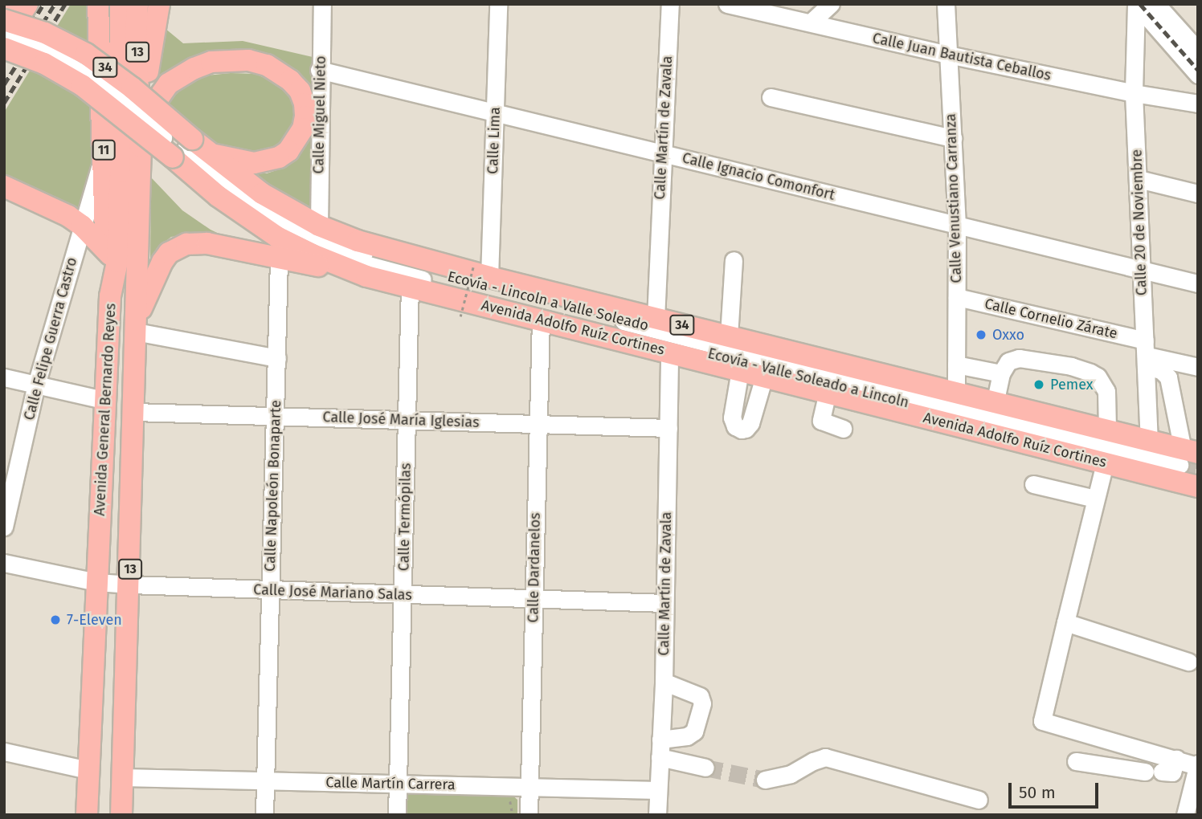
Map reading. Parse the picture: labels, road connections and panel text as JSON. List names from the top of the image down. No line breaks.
{"streets":{"main road":["13","34","11","Avenida Adolfo Ruíz Cortines","Avenida General Bernardo Reyes"],"street":["Calle Juan Bautista Ceballos","Calle Miguel Nieto","Calle Martín de Zavala","Calle Lima","Calle Ignacio Comonfort","Calle Venustiano Carranza","Calle 20 de Noviembre","Calle Cornelio Zárate","Calle Felipe Guerra Castro","Ecovía - Valle Soleado a Lincoln","Calle José María Iglesias","Calle Napoleón Bonaparte","Calle Termópilas","Calle Dardanelos","Calle José Mariano Salas","Calle Martín Carrera"]},"crossings":[["13","11"],["Calle Juan Bautista Ceballos","Calle Venustiano Carranza"],["Calle Juan Bautista Ceballos","Calle 20 de Noviembre"],["Calle Miguel Nieto","Calle Ignacio Comonfort"],["Calle Miguel Nieto","Avenida Adolfo Ruíz Cortines"],["Calle Martín de Zavala","Calle Ignacio Comonfort"],["Calle Martín de Zavala","Avenida Adolfo Ruíz Cortines"],["Calle Martín de Zavala","Calle José María Iglesias"],["Calle Martín de Zavala","Calle José Mariano Salas"],["Calle Martín de Zavala","Calle Martín Carrera"],["Calle Lima","Calle Ignacio Comonfort"],["Calle Lima","Avenida Adolfo Ruíz Cortines"],["11","Calle Felipe Guerra Castro"],["11","Avenida General Bernardo Reyes"],["Calle Ignacio Comonfort","Calle Venustiano Carranza"],["Calle Ignacio Comonfort","Calle 20 de Noviembre"],["Calle Venustiano Carranza","Calle Cornelio Zárate"],["Calle Venustiano Carranza","Avenida Adolfo Ruíz Cortines"],["Calle 20 de Noviembre","Calle Cornelio Zárate"],["Calle 20 de Noviembre","Avenida Adolfo Ruíz Cortines"],["Avenida Adolfo Ruíz Cortines","Ecovía - Valle Soleado a Lincoln"],["Avenida Adolfo Ruíz Cortines","Calle Termópilas"],["Avenida Adolfo Ruíz Cortines","Calle Dardanelos"],["Avenida General Bernardo Reyes","Calle José María Iglesias"],["Avenida General Bernardo Reyes","Calle José Mariano Salas"],["Avenida General Bernardo Reyes","Calle Martín Carrera"],["Calle José María Iglesias","Calle Napoleón Bonaparte"],["Calle José María Iglesias","Calle Termópilas"],["Calle José María Iglesias","Calle Dardanelos"],["Calle Napoleón Bonaparte","Calle José Mariano Salas"],["Calle Napoleón Bonaparte","Calle Martín Carrera"],["Calle Termópilas","Calle José Mariano Salas"],["Calle Termópilas","Calle Martín Carrera"],["Calle Dardanelos","Calle José Mariano Salas"],["Calle Dardanelos","Calle Martín Carrera"]],"places":["Oxxo","Pemex","7-Eleven"],"scale_bar":"50 m"}
